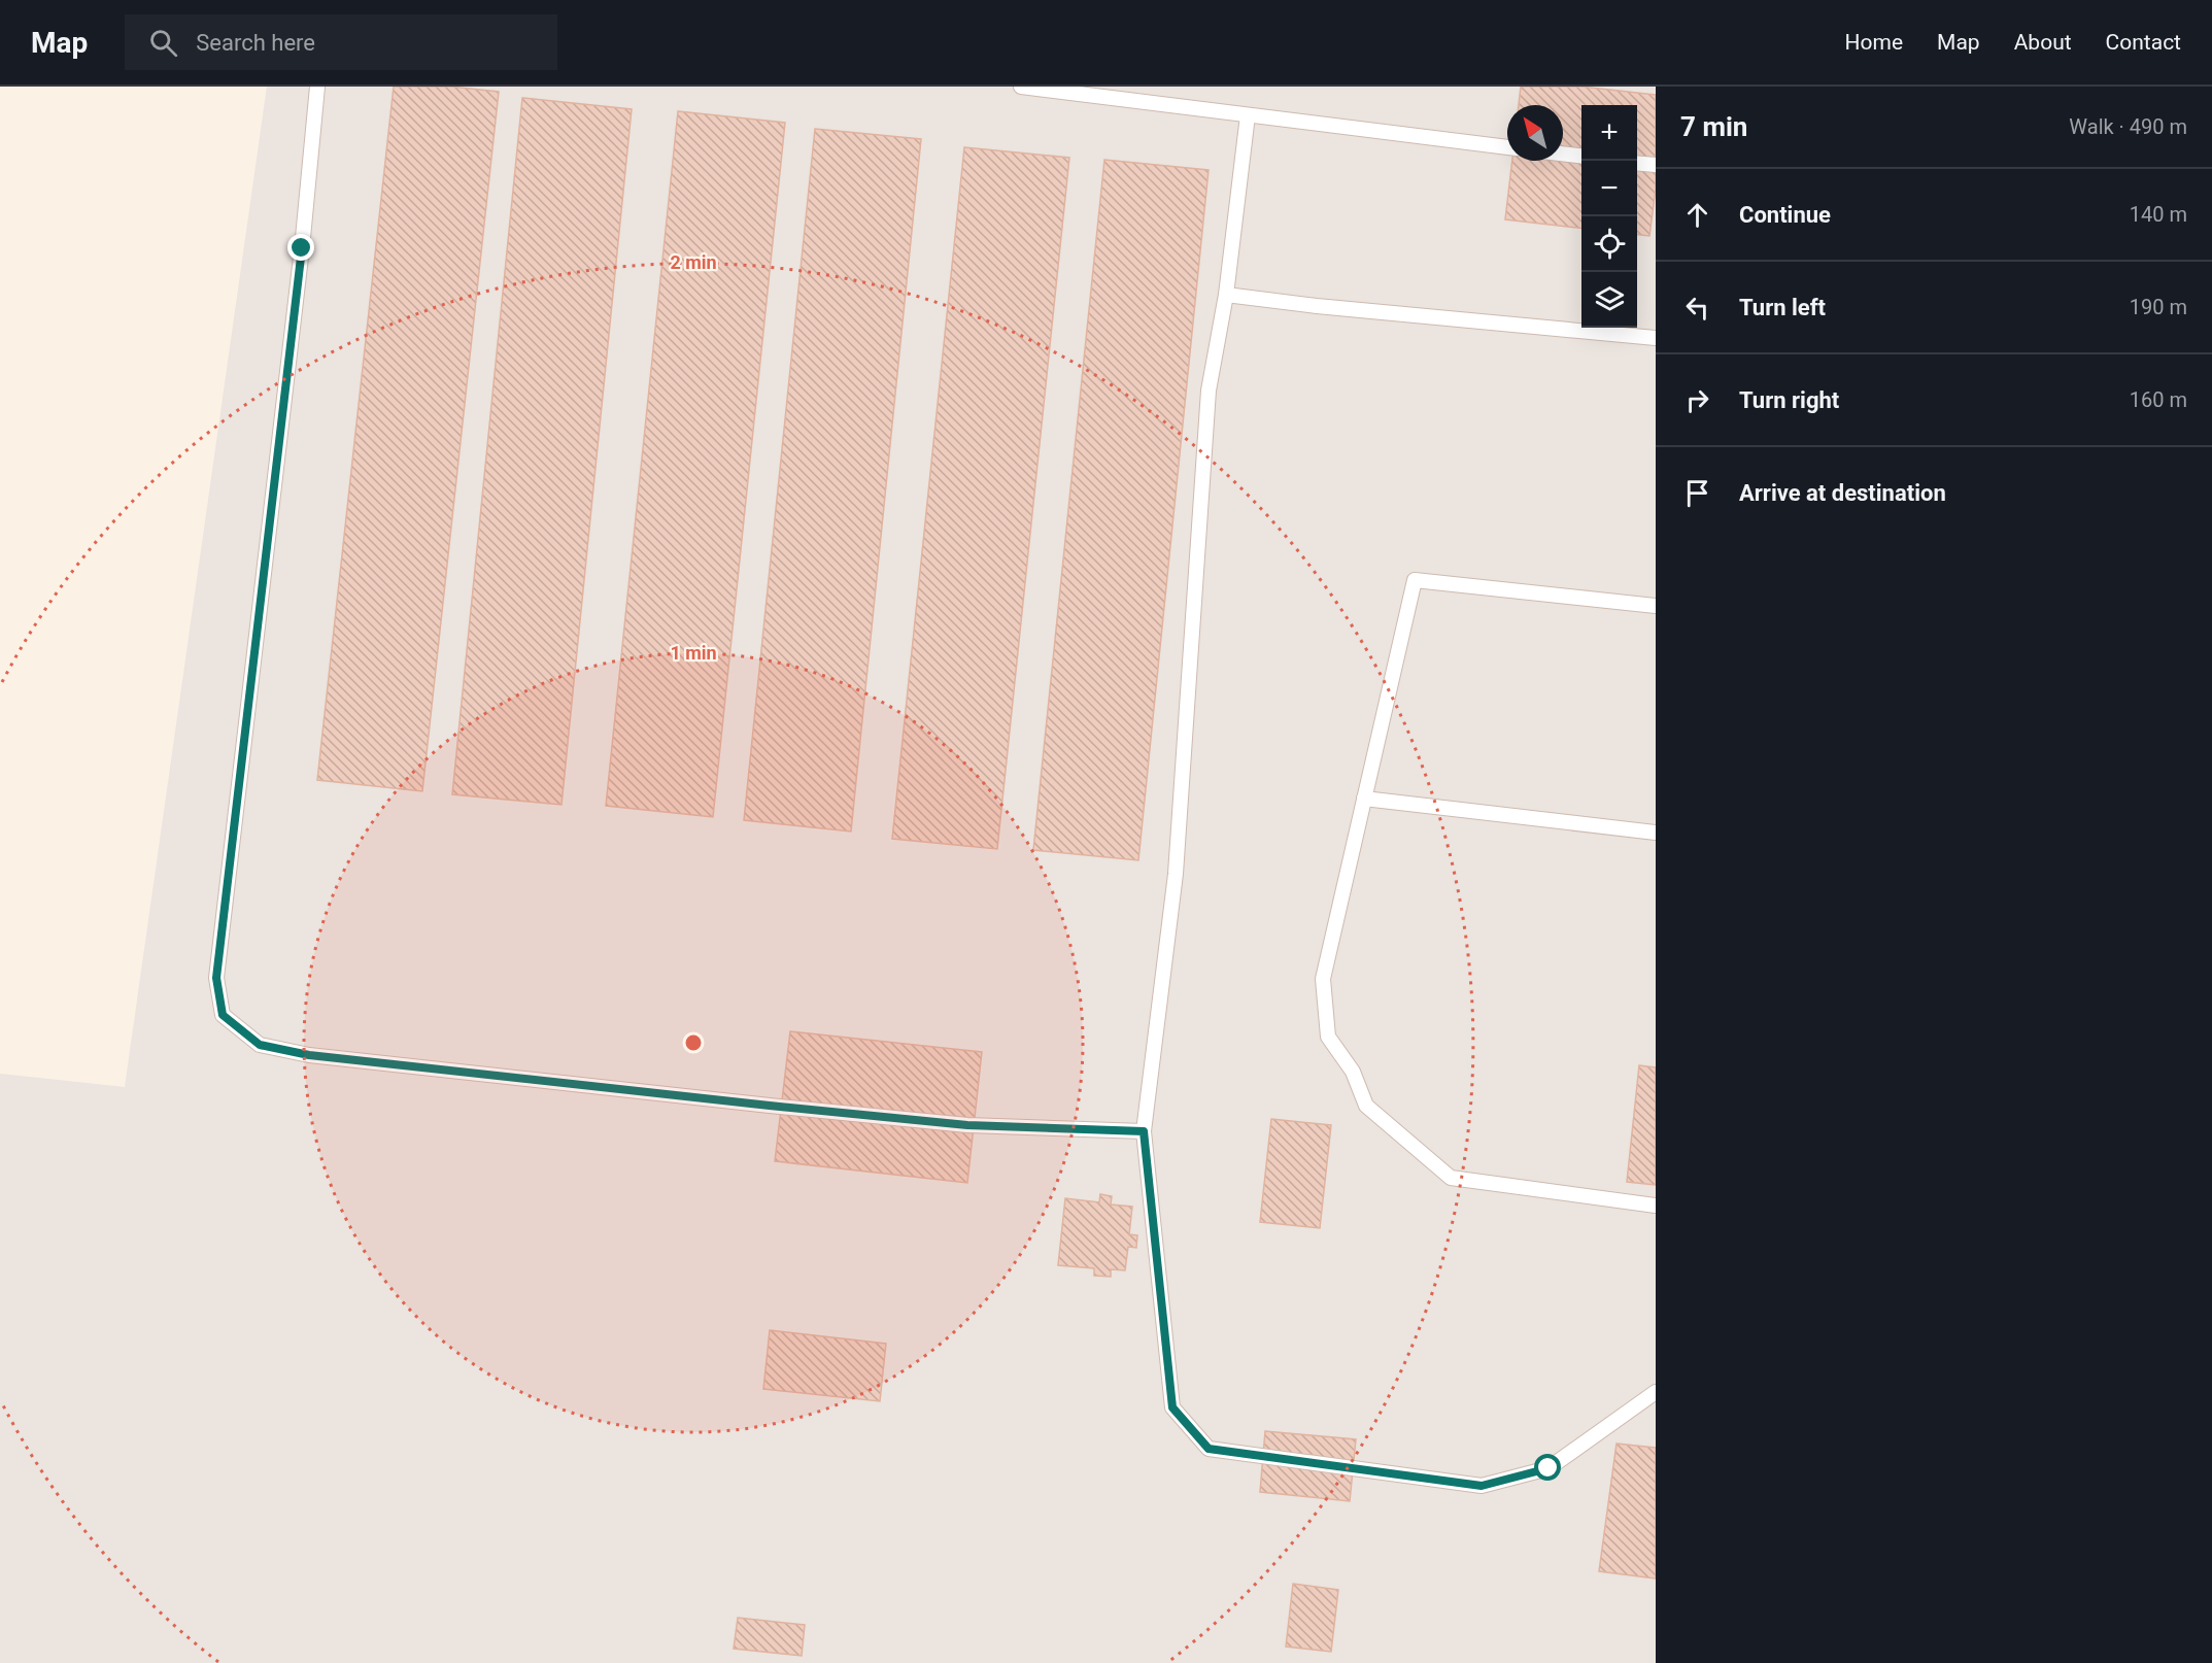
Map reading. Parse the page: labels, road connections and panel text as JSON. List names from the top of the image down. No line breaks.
{"north":"top left","page":{"header":"Map","search":"Search here","nav":["Home","Map","About","Contact"],"heading":["7 min","Walk · 490 m"],"map_buttons":["+","−"],"list":[["Continue","140 m"],["Turn left","190 m"],["Turn right","160 m"],"Arrive at destination"]},"rings":["2 min","1 min"]}
